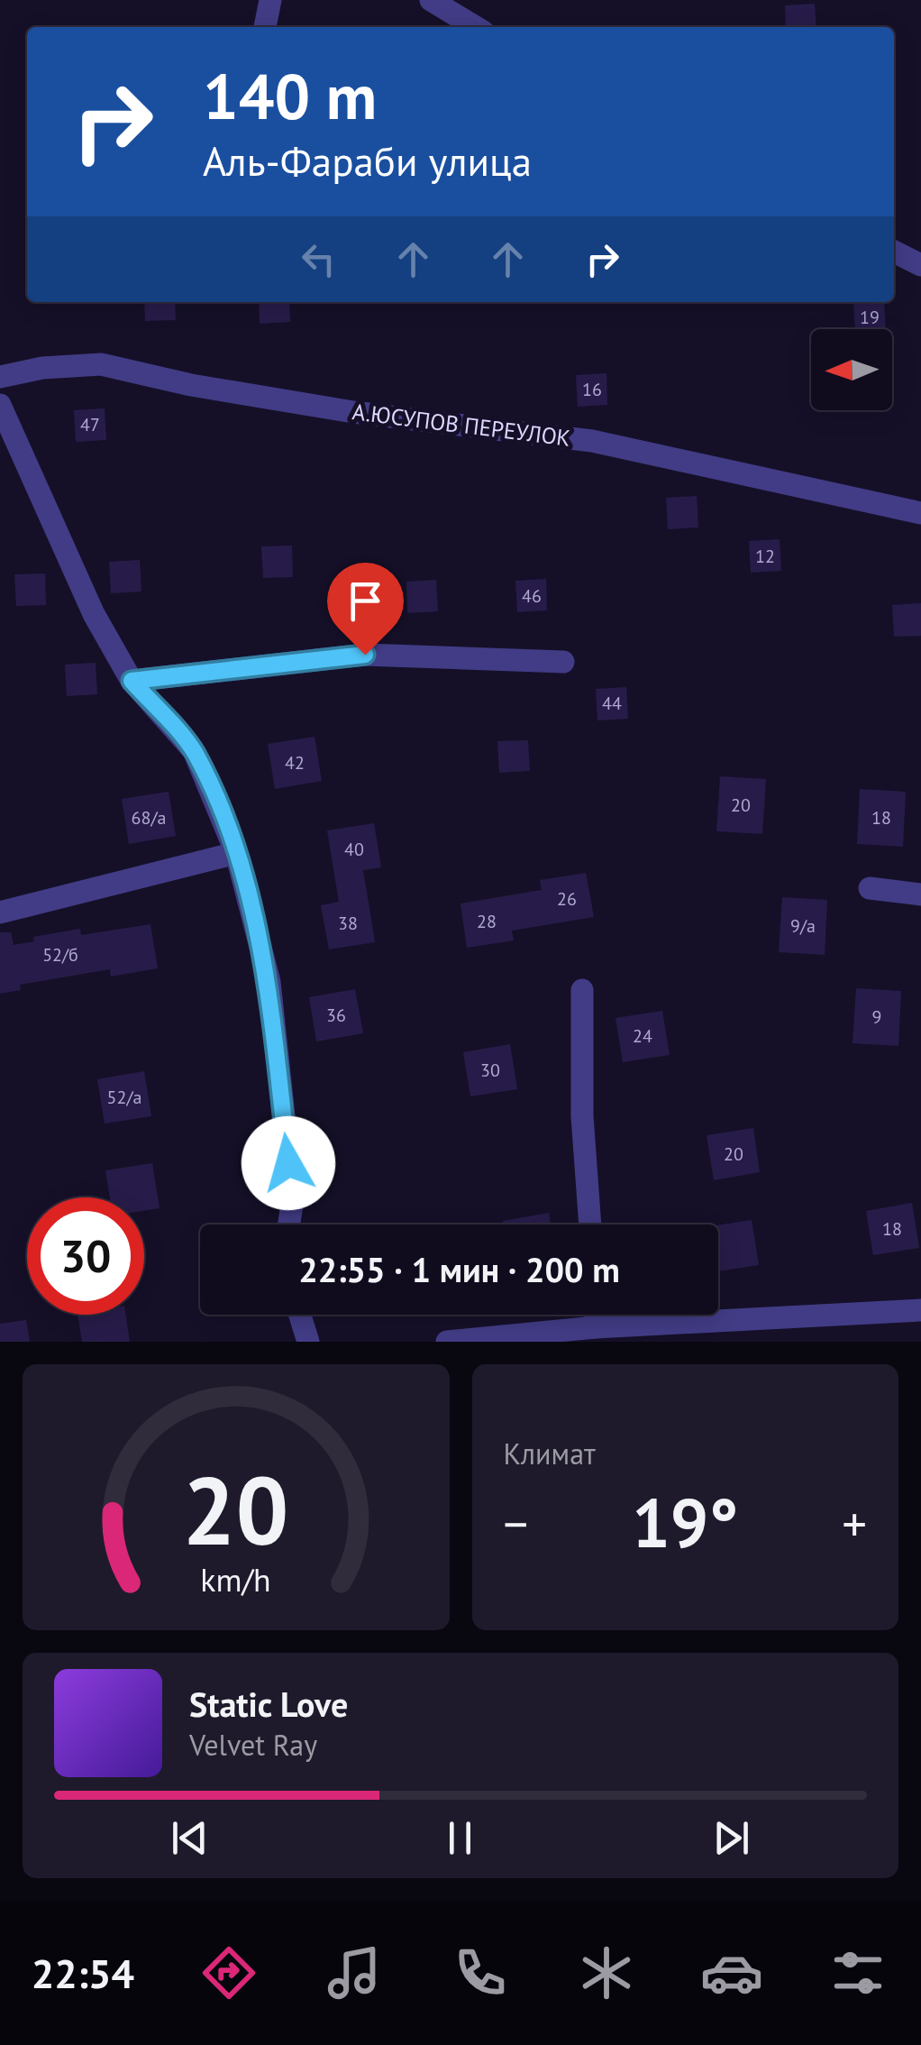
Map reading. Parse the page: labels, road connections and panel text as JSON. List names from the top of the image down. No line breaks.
{"streets":{"street":["А.ЮСУПОВ ПЕРЕУЛОК"]},"house_numbers":["19","16","47","12","46","44","42","20","68/а","18","40","26","28","38","9/а","52/б","36","9","24","30","52/а","20","18"],"north":"left","page":{"turn":["140 m","Аль-Фараби улица"],"limit":"30","trip":"22:55 · 1 мин · 200 m","tile":"Климат","heat":["−","19°","+"],"song":["Static Love","Velvet Ray"],"tabs":"22:54","gauge":["20","km/h"]}}
